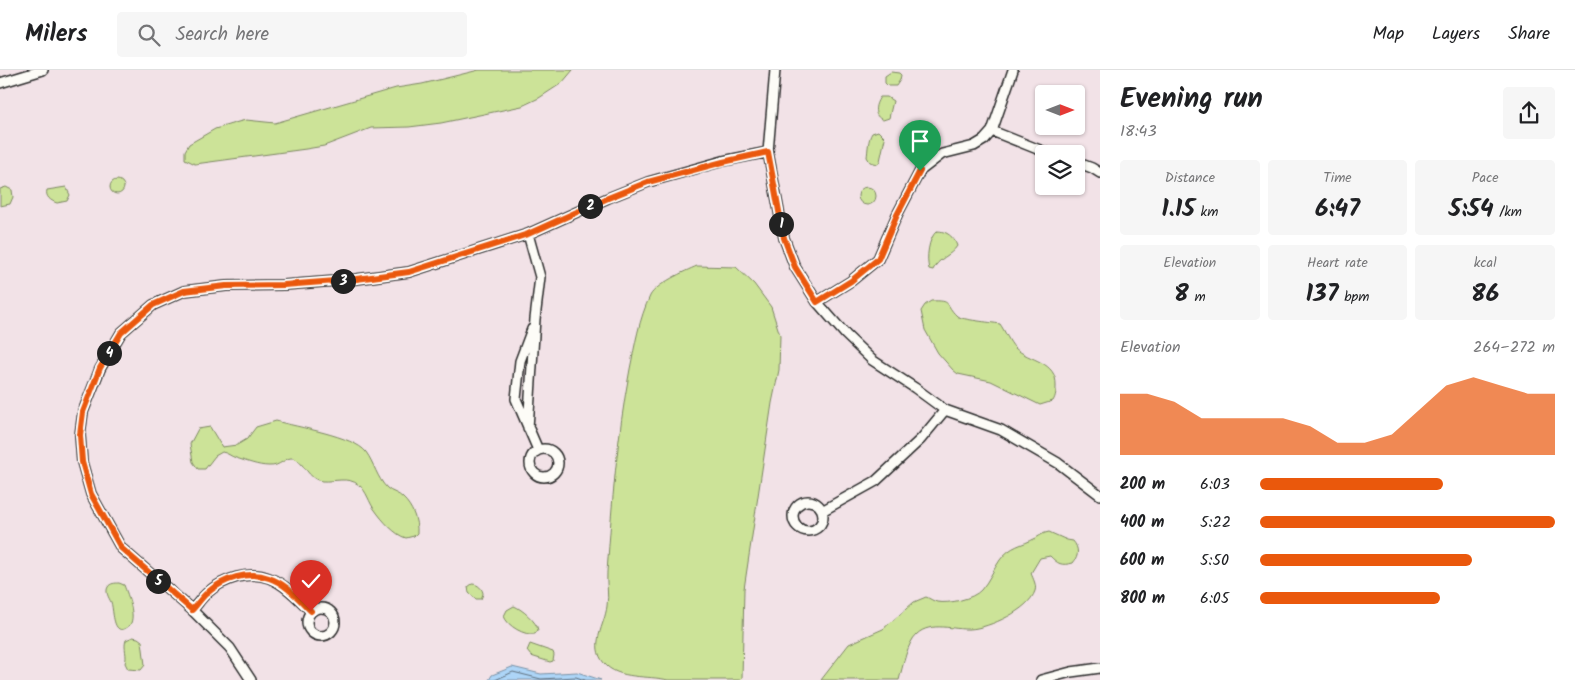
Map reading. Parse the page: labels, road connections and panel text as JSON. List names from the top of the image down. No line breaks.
{"north":"right","page":{"header":"Milers","search":"Search here","nav":["Map","Layers","Share"],"heading":["Evening run","18:43"],"stats":[["Distance","1.15 km"],["Time","6:47"],["Pace","5:54 /km"],["Elevation","8 m"],["Heart rate","137 bpm"],["kcal","86"]],"pins":["2","1","3","4","5"],"chart":["Elevation","264–272 m"],"list":[{"name":"200 m","note":"6:03"},{"name":"400 m","note":"5:22"},{"name":"600 m","note":"5:50"},{"name":"800 m","note":"6:05"}]}}
